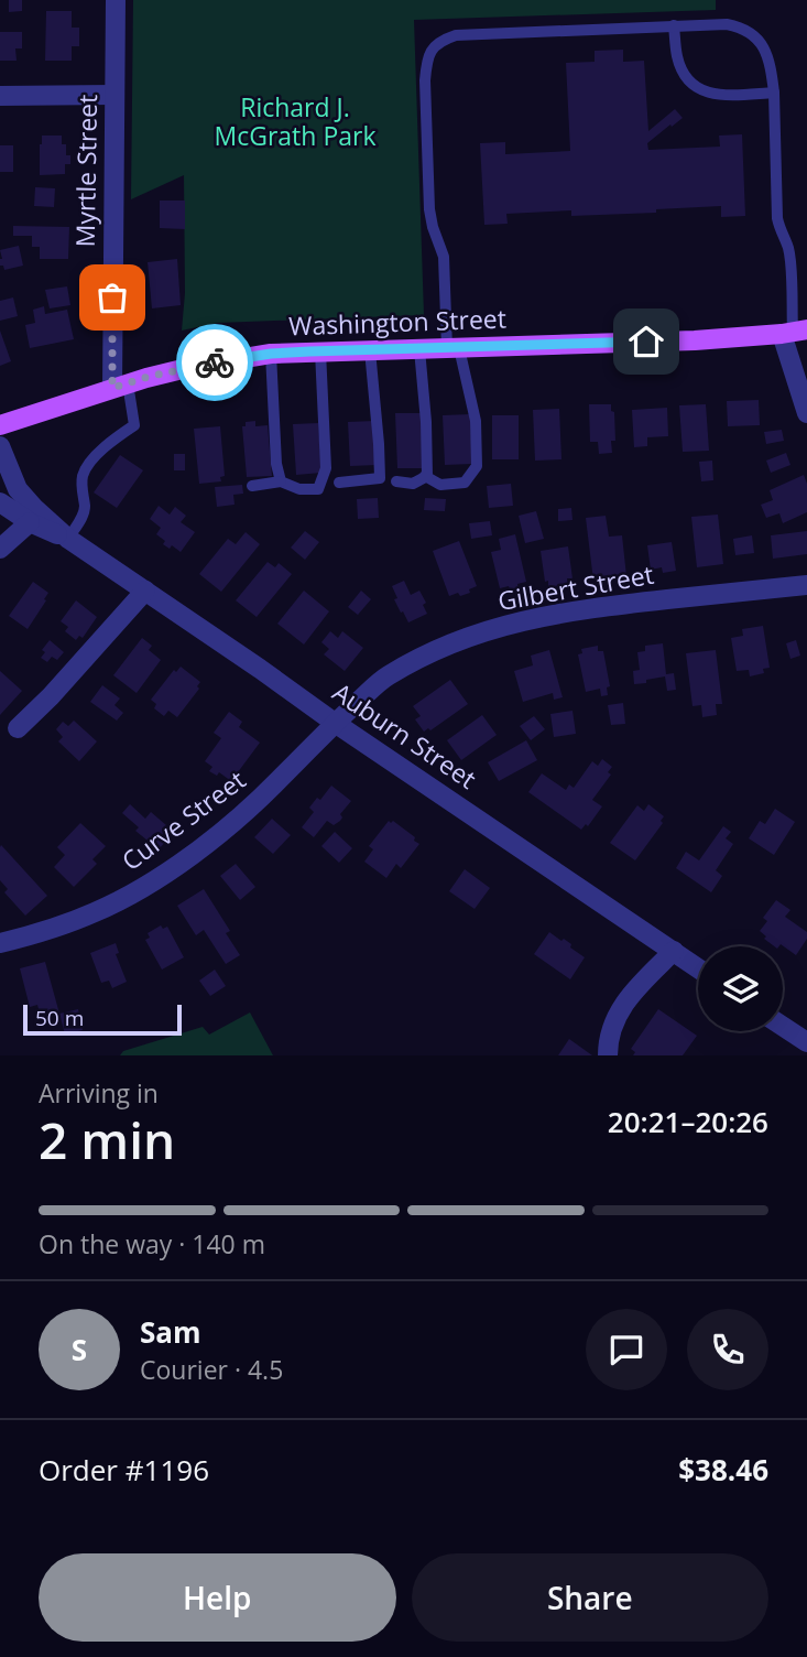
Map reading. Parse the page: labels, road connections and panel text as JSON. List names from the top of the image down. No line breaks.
{"streets":{"main road":["Washington Street"],"street":["Myrtle Street","Gilbert Street","Auburn Street","Curve Street"]},"crossings":[["Myrtle Street","Washington Street"],["Gilbert Street","Auburn Street"],["Gilbert Street","Curve Street"],["Auburn Street","Curve Street"]],"parks":["Richard J. McGrath Park"],"scale_bar":"50 m","page":{"scale":"50 m","heading":["2 min","Arriving in","20:21–20:26"],"panel":["Sam","Courier · 4.5","Order #1196","$38.46"],"bar":"On the way · 140 m","round":"S","buttons":["Help","Share"]}}
